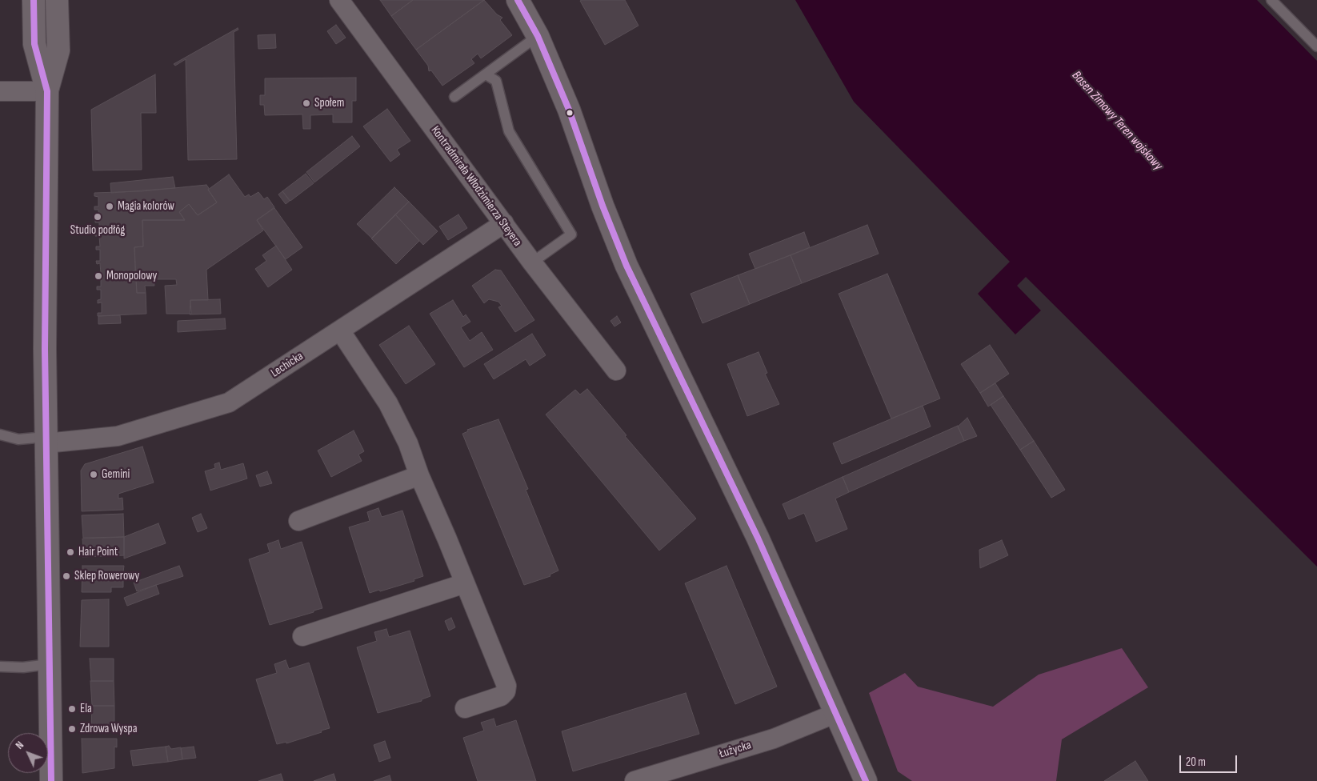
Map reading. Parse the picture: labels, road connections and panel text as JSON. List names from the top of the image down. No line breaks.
{"streets":{"street":["Kontradmirała Włodzimierza Steyera","Lechicka","Łużycka"]},"crossings":[["Kontradmirała Włodzimierza Steyera","Lechicka"]],"water":["Basen Zimowy Teren wojskowy"],"places":["Społem","Magia kolorów","Studio podłóg","Monopolowy","Gemini","Hair Point","Sklep Rowerowy","Ela","Zdrowa Wyspa"],"scale_bar":"20 m","north":"top left"}
